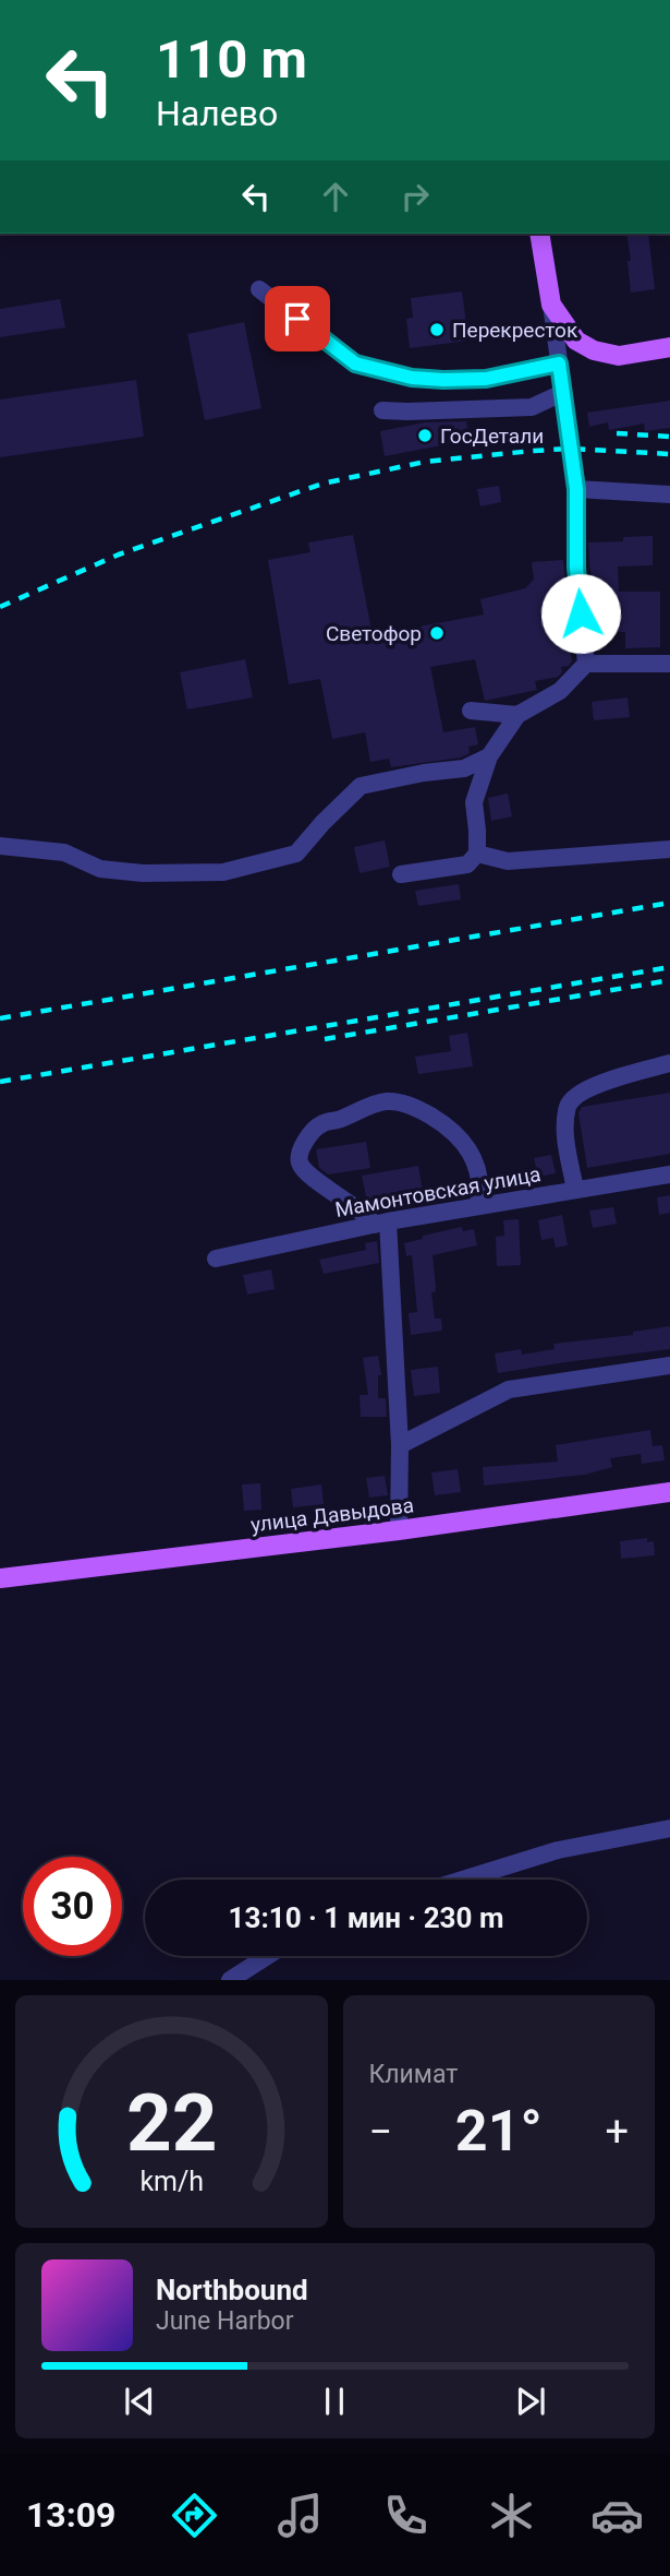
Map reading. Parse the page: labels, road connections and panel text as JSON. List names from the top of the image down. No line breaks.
{"streets":{"main road":["улица Давыдова"],"street":["Мамонтовская улица"]},"places":["Перекресток","ГосДетали","Светофор"],"page":{"turn":["110 m","Налево"],"limit":"30","trip":"13:10 · 1 мин · 230 m","tile":"Климат","heat":["−","21°","+"],"song":["Northbound","June Harbor"],"tabs":"13:09","gauge":["22","km/h"]}}
